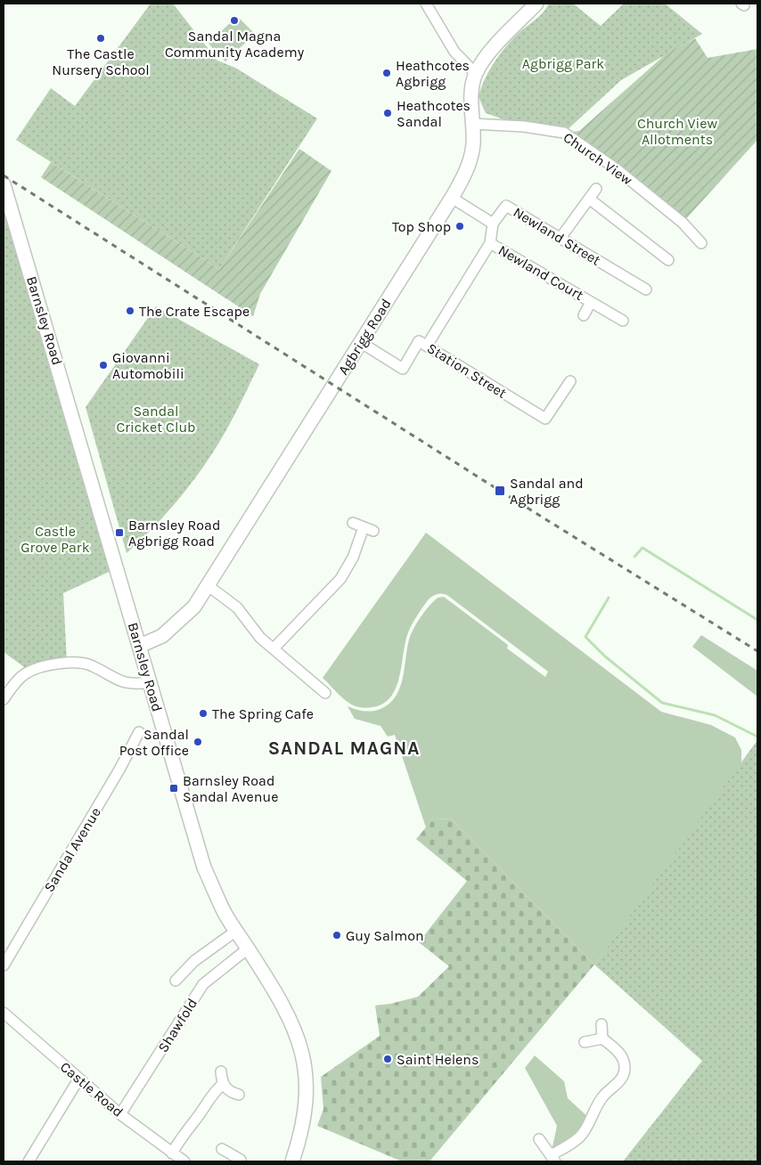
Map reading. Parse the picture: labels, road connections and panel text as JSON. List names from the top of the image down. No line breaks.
{"streets":{"main road":["Barnsley Road","Agbrigg Road"],"street":["Church View","Newland Street","Newland Court","Station Street","Sandal Avenue","Shawfold","Castle Road"]},"crossings":[["Church View","Agbrigg Road"],["Newland Street","Agbrigg Road"],["Barnsley Road","Agbrigg Road"],["Barnsley Road","Shawfold"],["Agbrigg Road","Station Street"],["Shawfold","Castle Road"]],"districts":["SANDAL MAGNA"],"parks":["Agbrigg Park","Church View Allotments","Sandal Cricket Club","Castle Grove Park"],"places":{"other":["Sandal Magna Community Academy","The Castle Nursery School","Heathcotes Agbrigg","Heathcotes Sandal","Top Shop","The Crate Escape","Giovanni Automobili","The Spring Cafe","Sandal Post Office","Guy Salmon","Saint Helens"],"transit":["Sandal and Agbrigg","Barnsley Road Agbrigg Road","Barnsley Road Sandal Avenue"]}}
